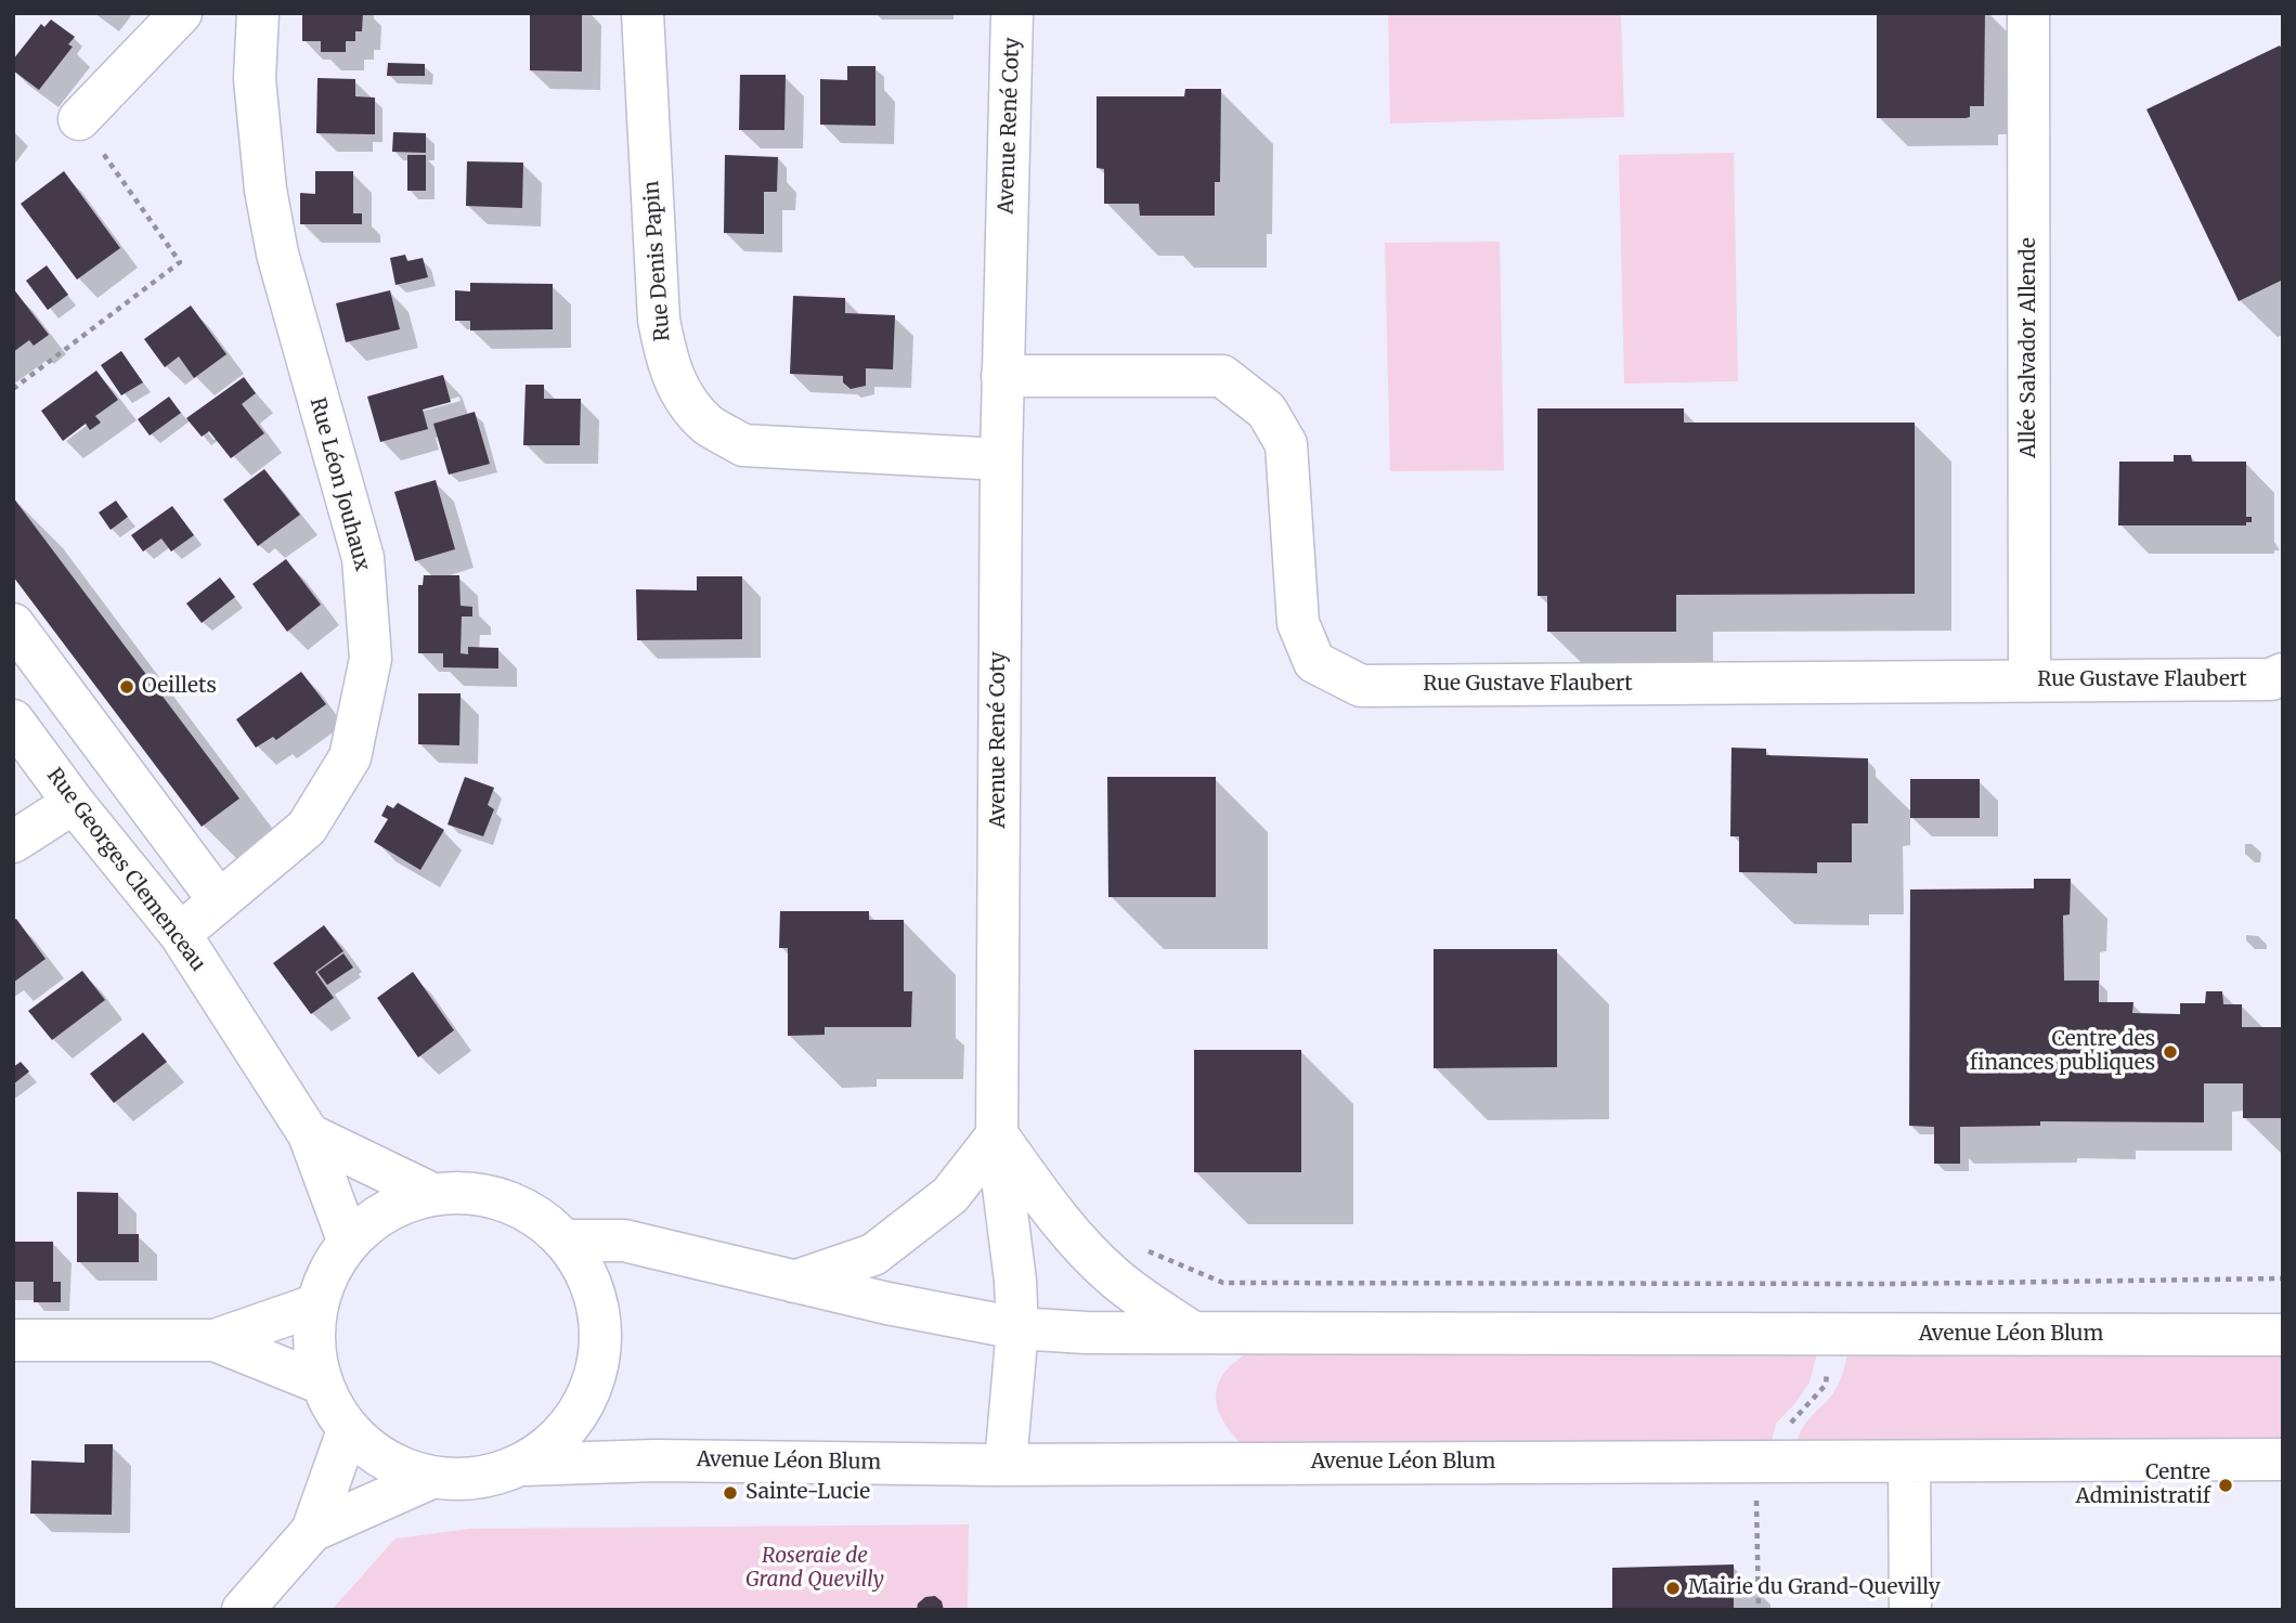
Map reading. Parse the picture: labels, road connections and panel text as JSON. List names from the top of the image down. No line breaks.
{"streets":{"street":["Avenue René Coty","Rue Denis Papin","Allée Salvador Allende","Rue Léon Jouhaux","Rue Gustave Flaubert","Rue Georges Clemenceau","Avenue Léon Blum"]},"crossings":[["Avenue René Coty","Rue Denis Papin"],["Avenue René Coty","Rue Gustave Flaubert"],["Avenue René Coty","Avenue Léon Blum"],["Allée Salvador Allende","Rue Gustave Flaubert"],["Rue Léon Jouhaux","Rue Georges Clemenceau"]],"parks":["Roseraie de Grand Quevilly"],"places":["Oeillets","Centre des finances publiques","Centre Administratif","Sainte-Lucie","Mairie du Grand-Quevilly"]}
